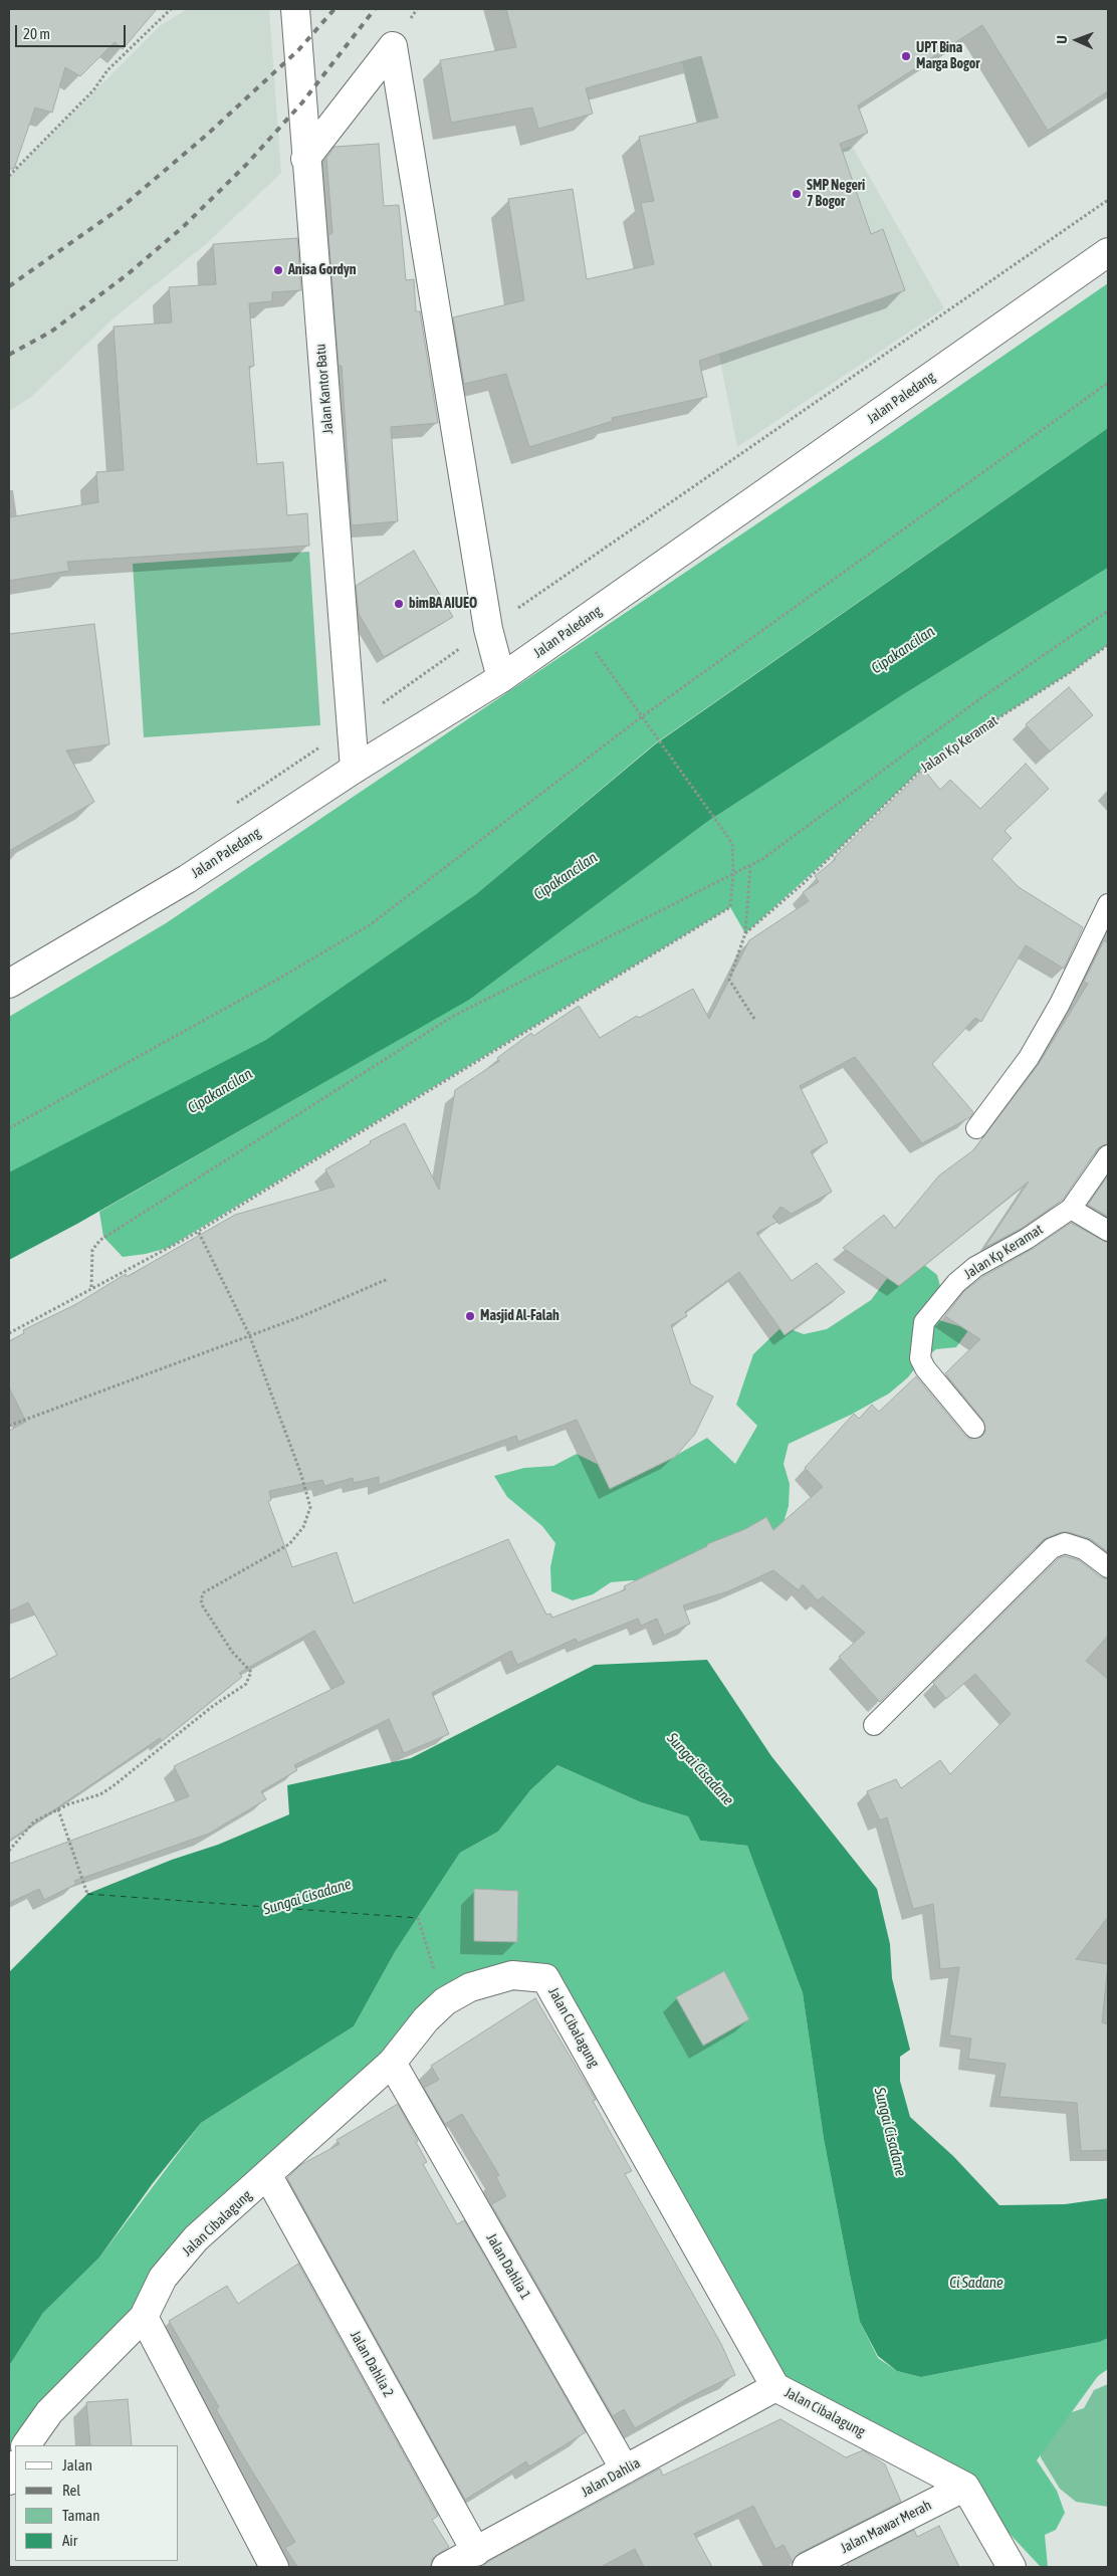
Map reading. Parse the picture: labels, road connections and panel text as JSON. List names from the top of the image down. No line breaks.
{"streets":{"street":["Jalan Kantor Batu","Jalan Paledang","Jalan Cibalagung","Jalan Dahlia 1","Jalan Dahlia 2","Jalan Dahlia","Jalan Mawar Merah"],"lane":["Jalan Kp Keramat"]},"crossings":[["Jalan Kantor Batu","Jalan Paledang"],["Jalan Cibalagung","Jalan Dahlia 1"],["Jalan Cibalagung","Jalan Dahlia 2"],["Jalan Cibalagung","Jalan Dahlia"],["Jalan Cibalagung","Jalan Mawar Merah"],["Jalan Dahlia 1","Jalan Dahlia"],["Jalan Dahlia 2","Jalan Dahlia"]],"water":["Cipakancilan","Sungai Cisadane","Ci Sadane"],"places":["UPT Bina Marga Bogor","SMP Negeri 7 Bogor","Anisa Gordyn","bimBA AIUEO","Masjid Al-Falah"],"legend":["Jalan","Rel","Taman","Air"],"scale_bar":"20 m","north":"left"}
